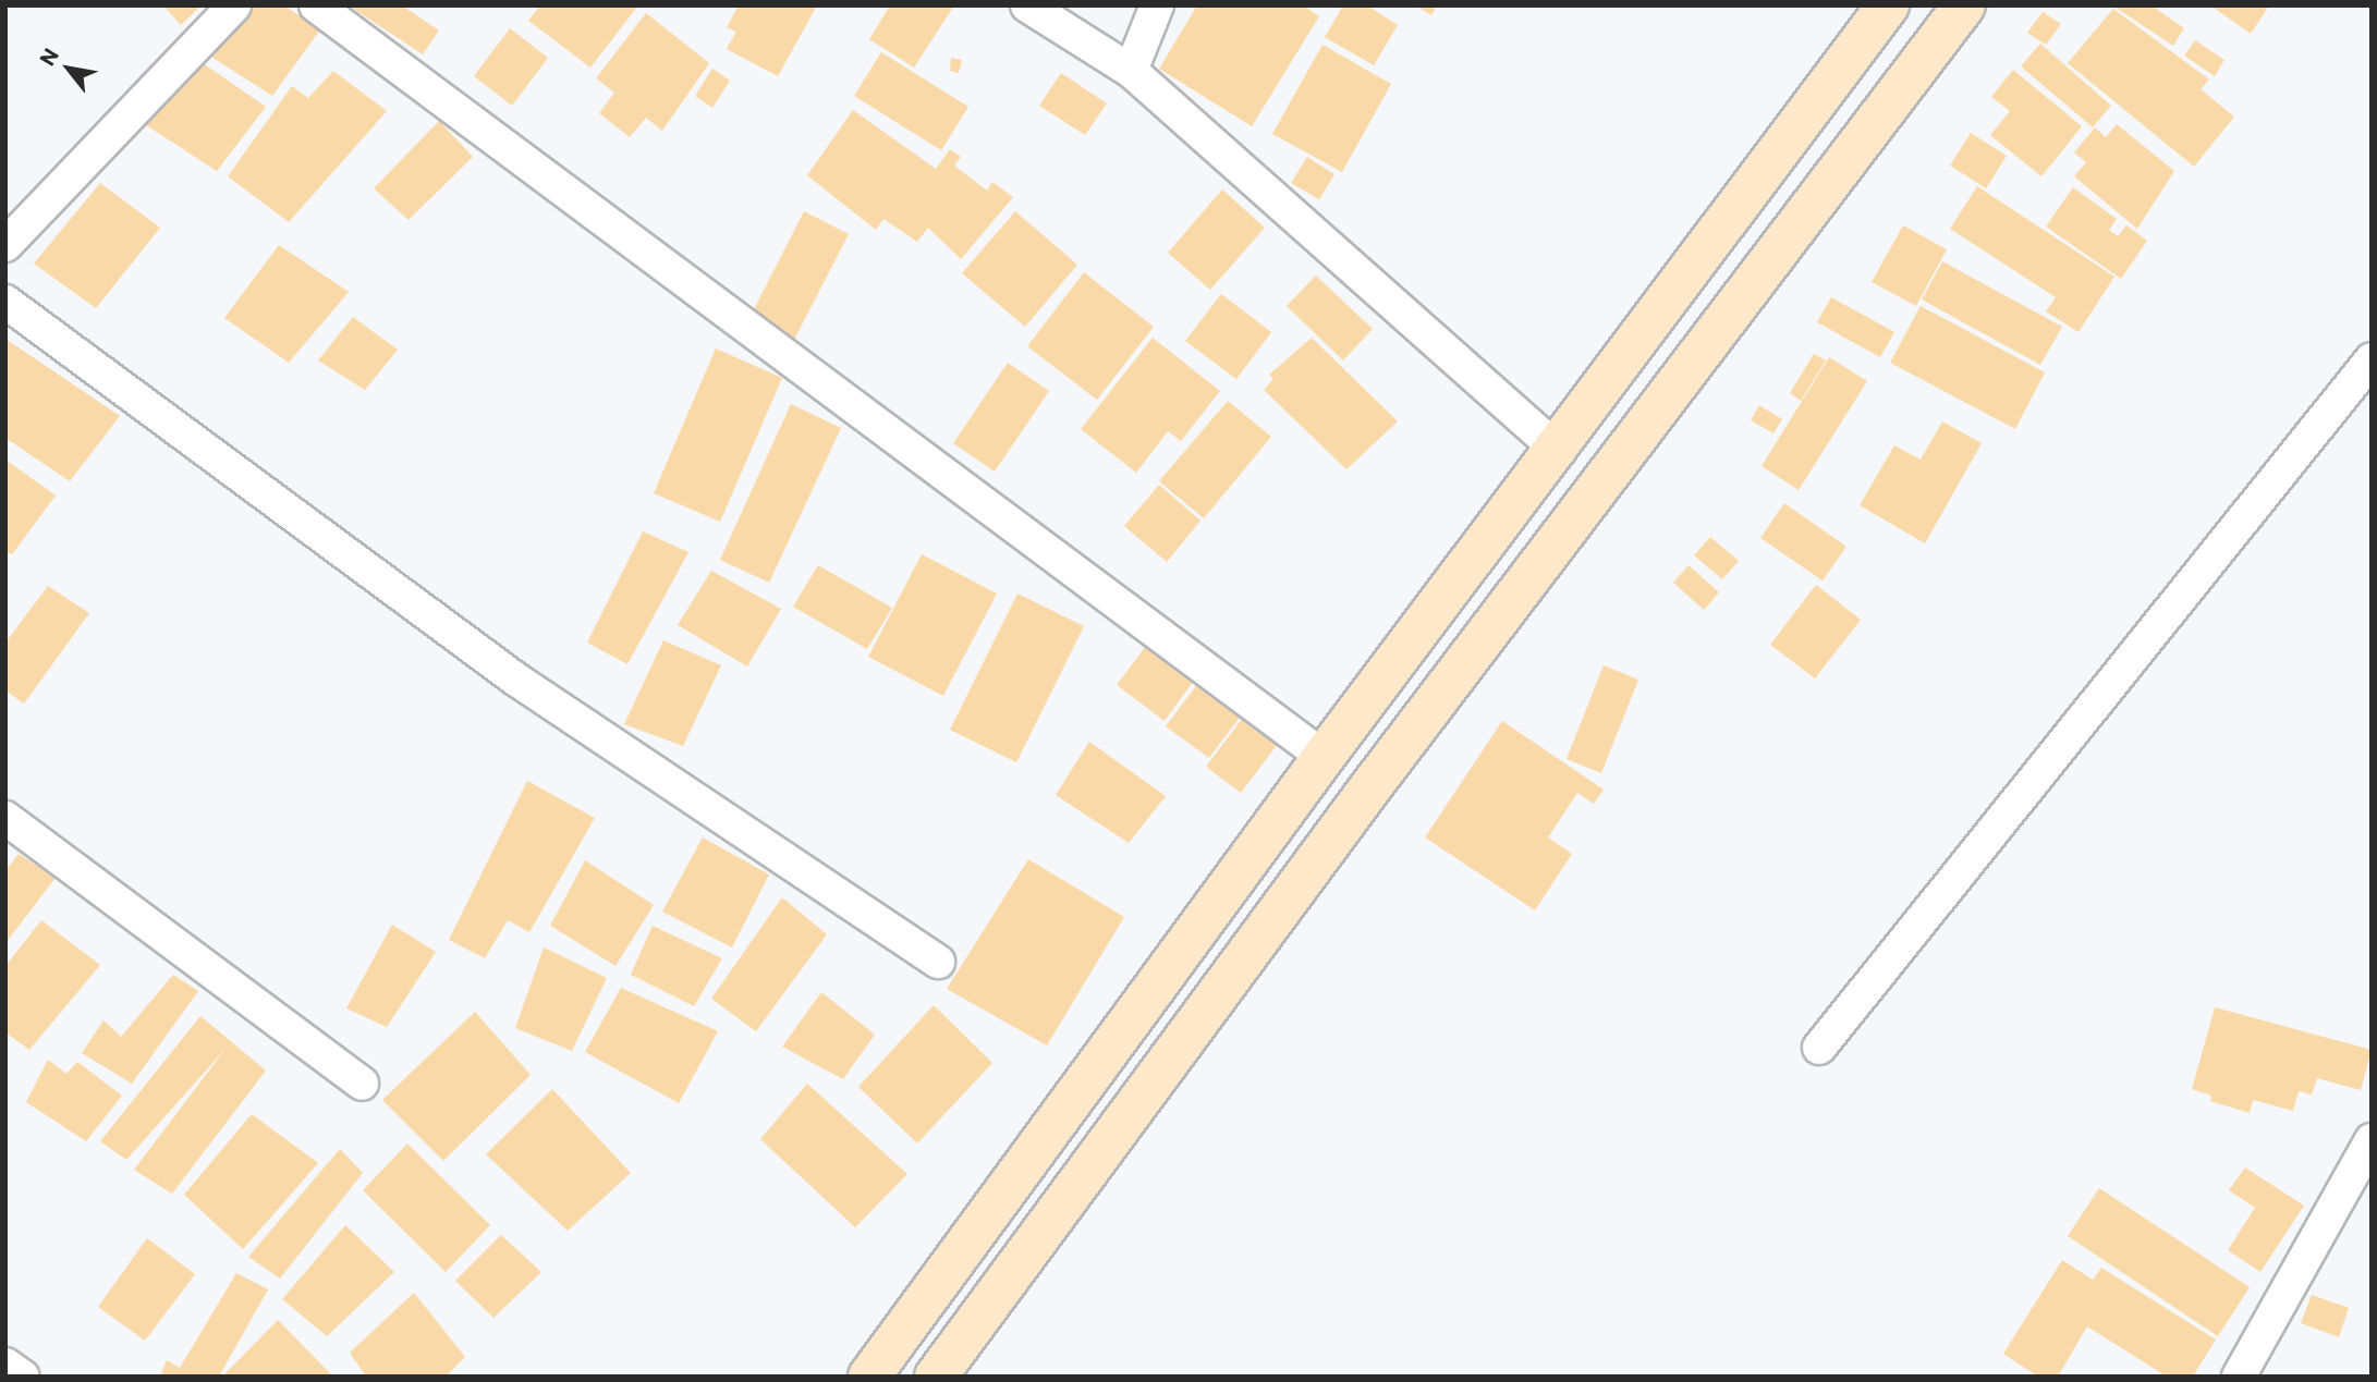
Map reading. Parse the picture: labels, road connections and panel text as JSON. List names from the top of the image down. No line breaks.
{"north":"top left"}
